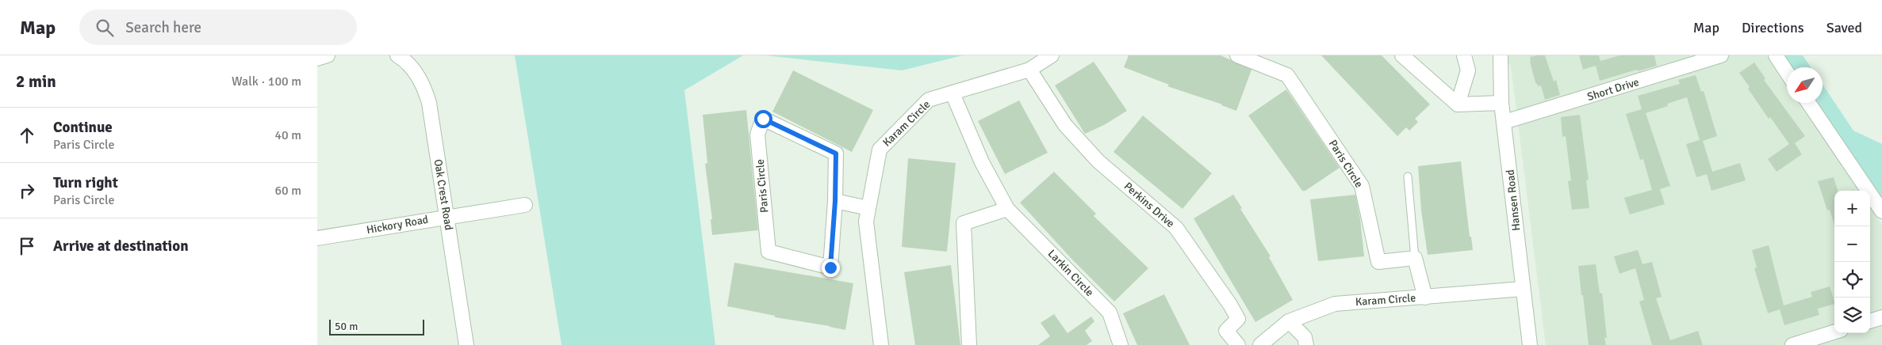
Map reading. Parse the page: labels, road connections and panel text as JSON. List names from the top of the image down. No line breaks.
{"streets":{"street":["Short Drive","Karam Circle","Paris Circle","Oak Crest Road","Hansen Road","Perkins Drive","Hickory Road","Larkin Circle"]},"crossings":[["Short Drive","Hansen Road"],["Karam Circle","Hansen Road"],["Karam Circle","Perkins Drive"],["Karam Circle","Larkin Circle"],["Oak Crest Road","Hickory Road"]],"scale_bar":"50 m","north":"bottom left","page":{"header":"Map","search":"Search here","nav":["Map","Directions","Saved"],"heading":["2 min","Walk · 100 m"],"list":[["Continue","Paris Circle","40 m"],["Turn right","Paris Circle","60 m"],"Arrive at destination"],"map_buttons":["+","−"],"scale":"50 m"}}
